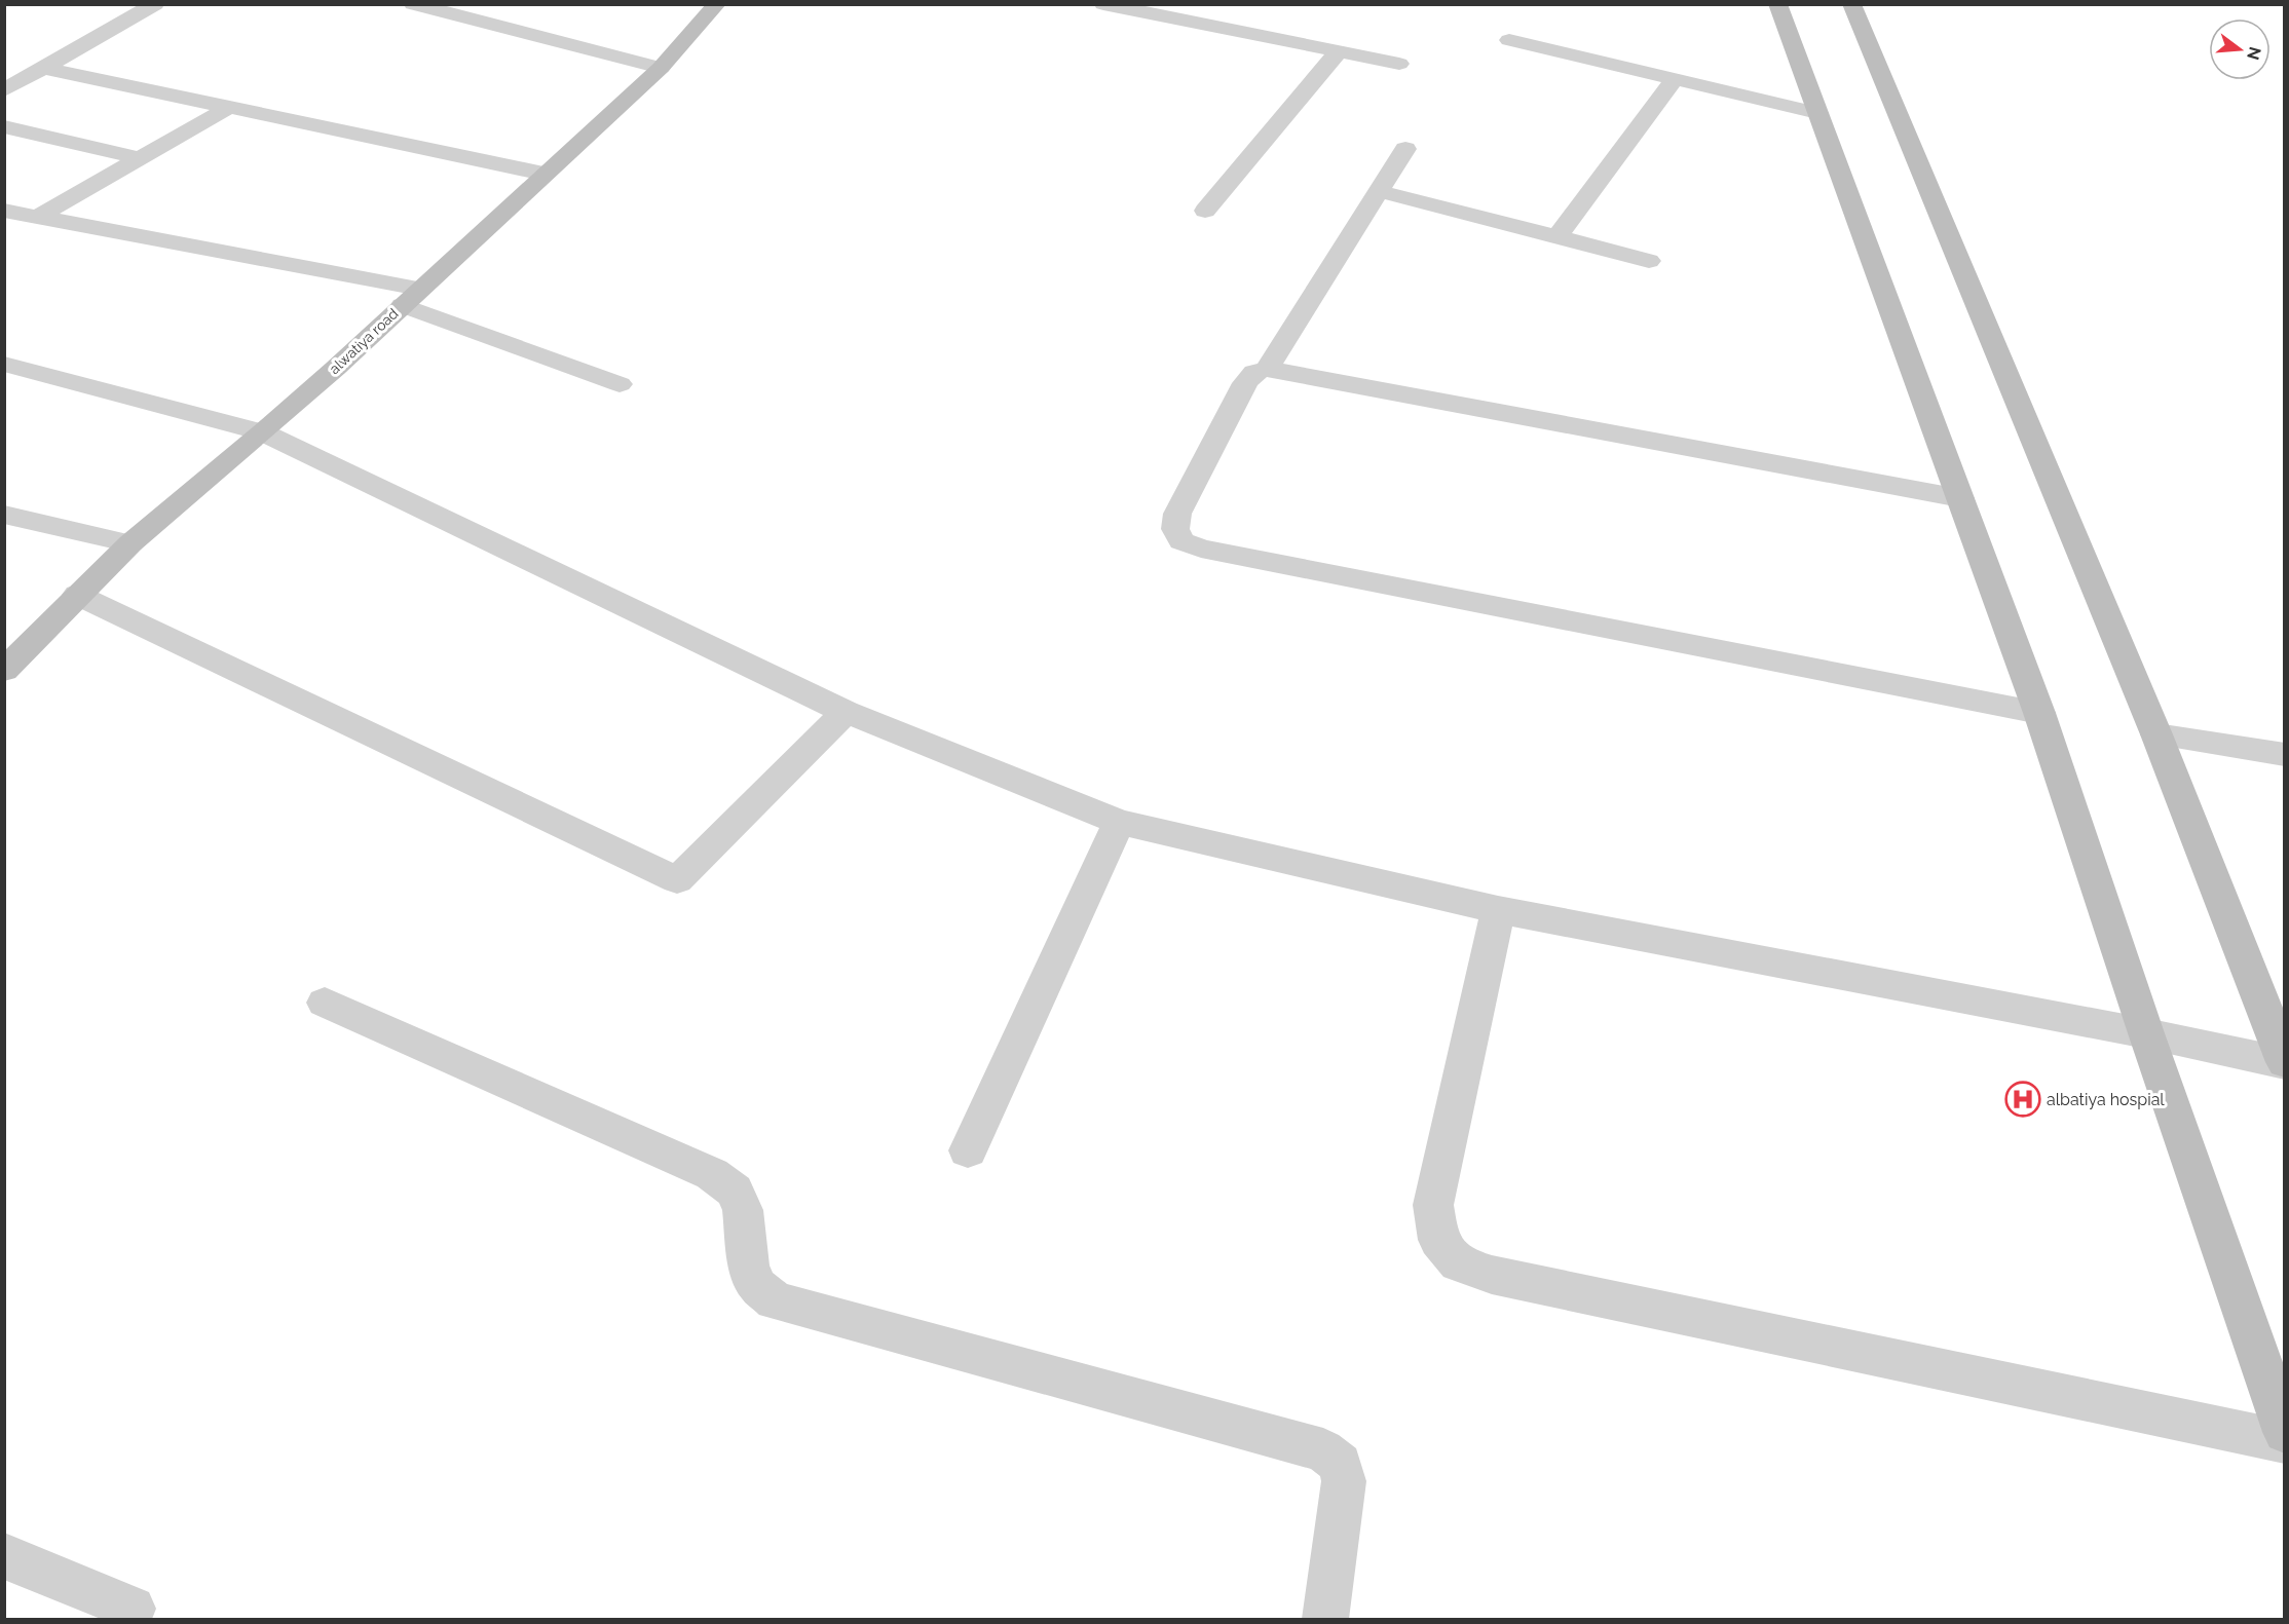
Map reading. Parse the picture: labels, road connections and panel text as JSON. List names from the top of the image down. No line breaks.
{"streets":{"main road":["alwatiya road"]},"places":{"hospital":["albatiya hospial"]},"north":"right"}
